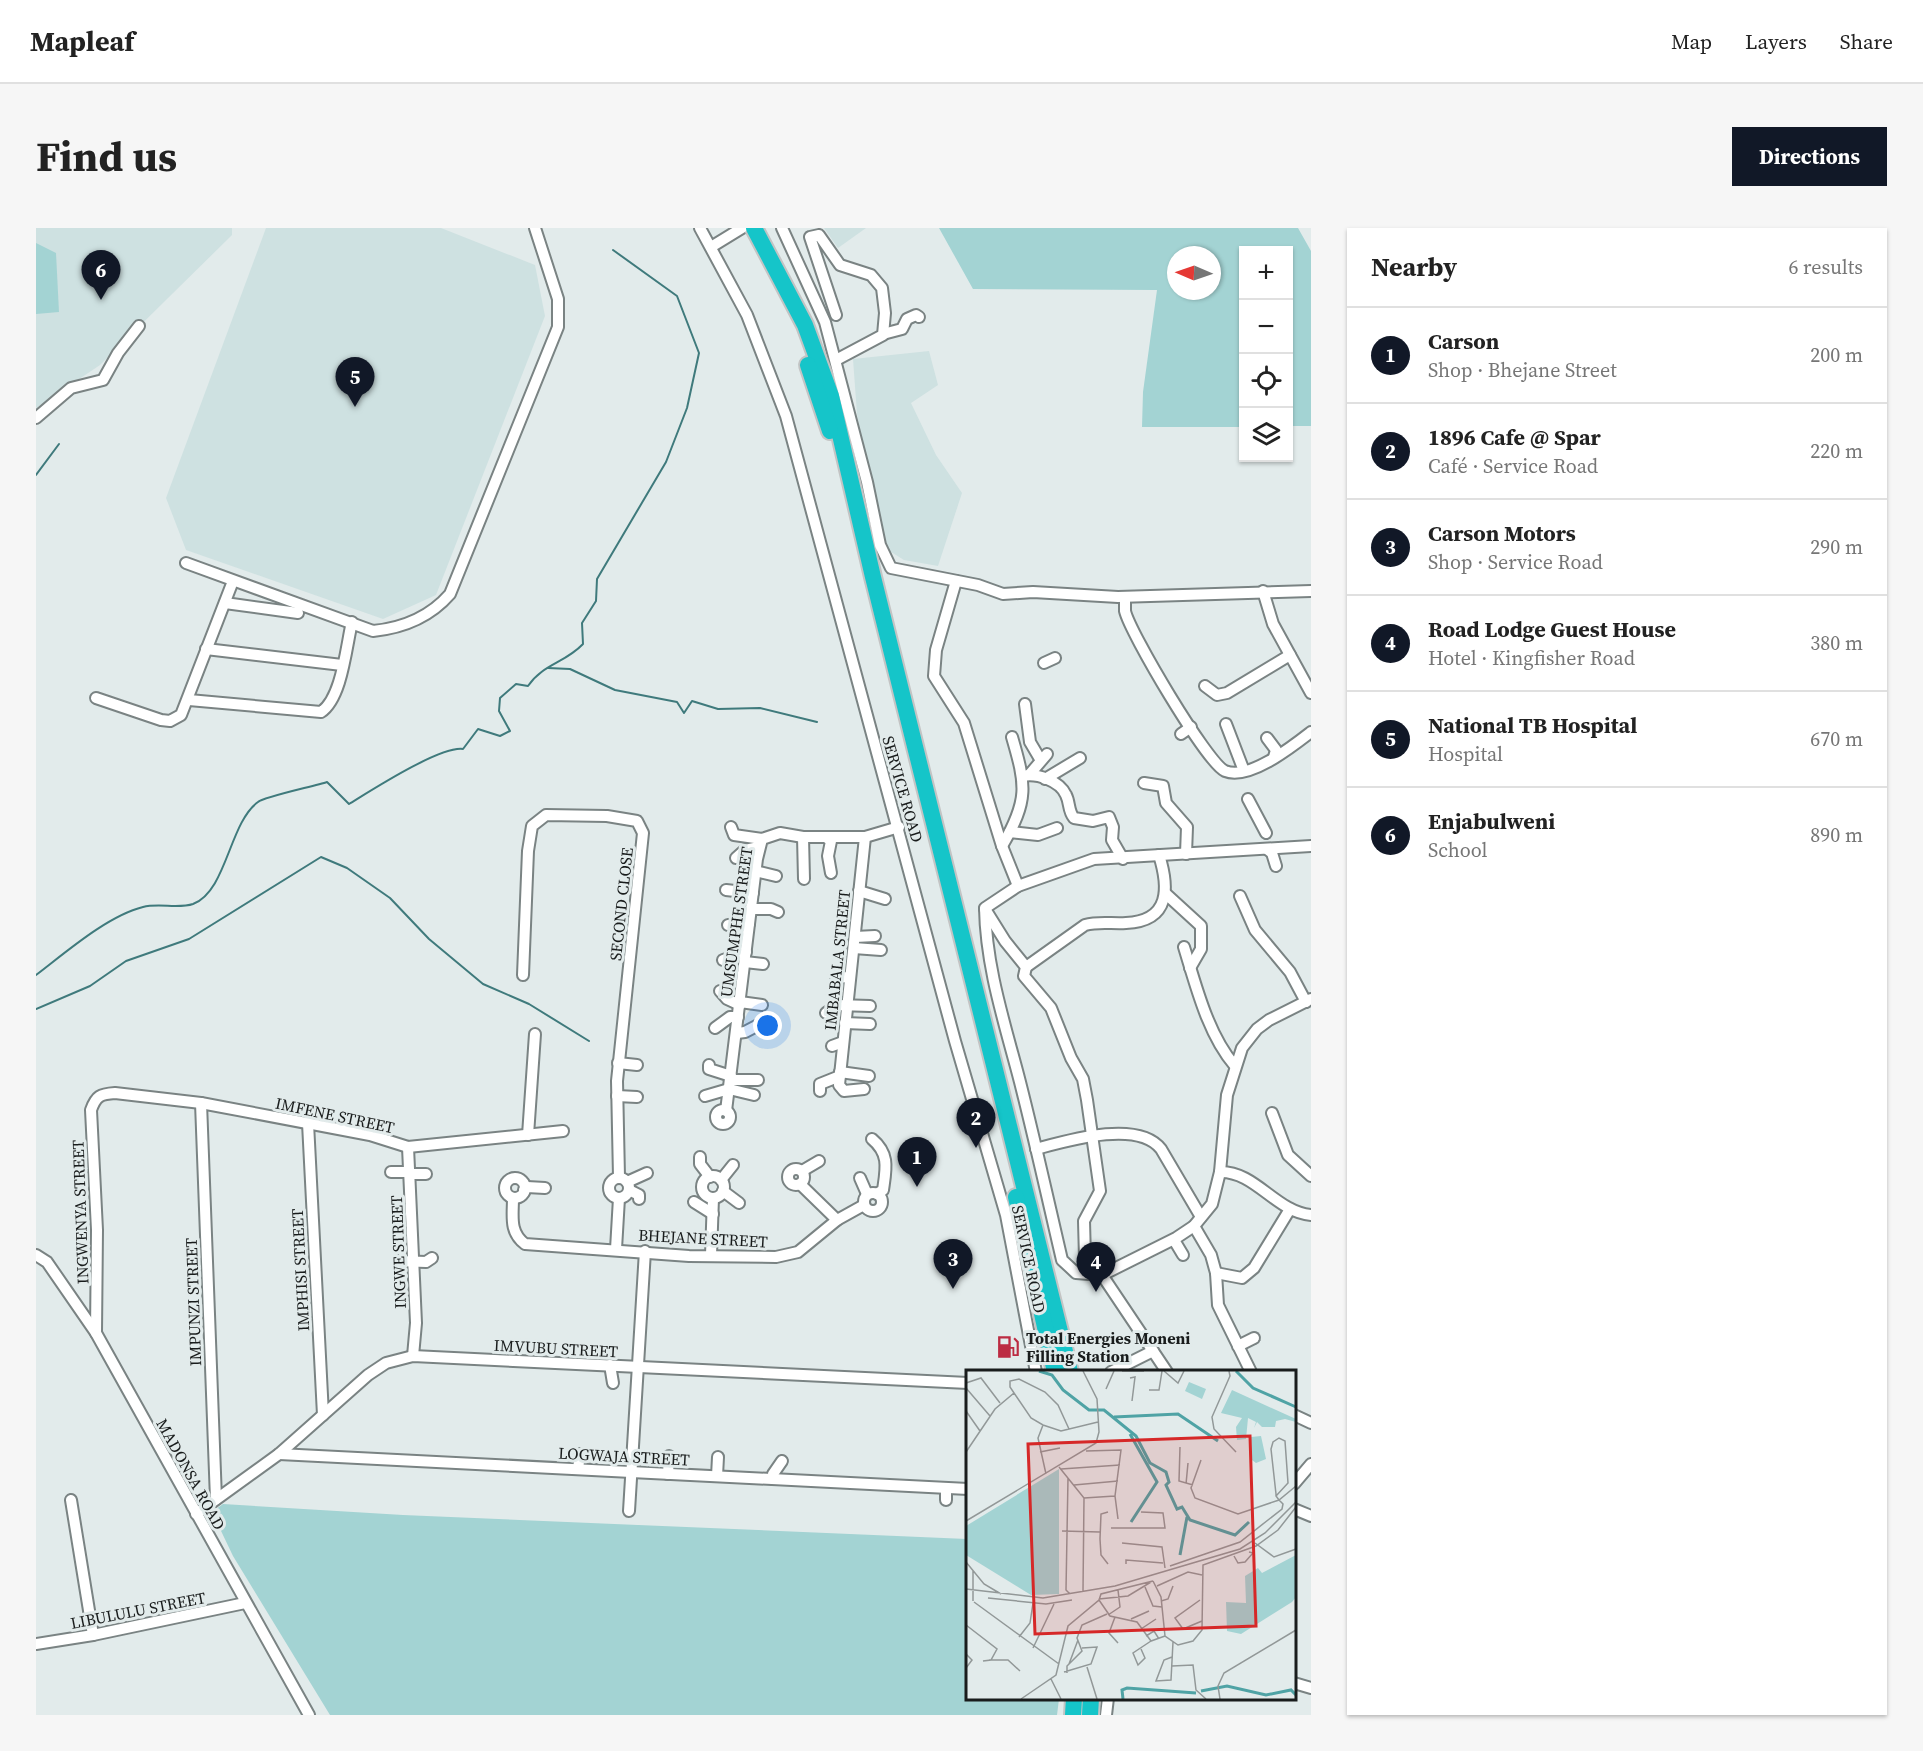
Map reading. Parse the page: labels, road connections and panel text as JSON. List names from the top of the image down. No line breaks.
{"streets":{"street":["SERVICE ROAD","SECOND CLOSE","UMSUMPHE STREET","IMBABALA STREET","IMFENE STREET","INGWENYA STREET","BHEJANE STREET","INGWE STREET","IMPHISI STREET","IMPUNZI STREET","IMVUBU STREET","LOGWAJA STREET","MADONSA ROAD","LIBULULU STREET"]},"crossings":[["SERVICE ROAD","UMSUMPHE STREET"],["UMSUMPHE STREET","IMBABALA STREET"],["IMFENE STREET","INGWENYA STREET"],["IMFENE STREET","INGWE STREET"],["IMFENE STREET","IMPHISI STREET"],["IMFENE STREET","IMPUNZI STREET"],["INGWENYA STREET","MADONSA ROAD"],["INGWE STREET","IMVUBU STREET"],["IMPHISI STREET","IMVUBU STREET"],["IMPUNZI STREET","IMVUBU STREET"],["IMVUBU STREET","LOGWAJA STREET"],["IMVUBU STREET","MADONSA ROAD"],["MADONSA ROAD","LIBULULU STREET"]],"places":{"fuel station":["Total Energies Moneni Filling Station"]},"north":"left","page":{"header":"Mapleaf","nav":["Map","Layers","Share"],"title":"Find us","buttons":"Directions","heading":["Nearby","6 results"],"map_buttons":["+","−"],"pins":["6","5","2","1","3","4"],"list":[{"mark":"1","name":"Carson","note":"Shop · Bhejane Street","value":"200 m"},{"mark":"2","name":"1896 Cafe @ Spar","note":"Café · Service Road","value":"220 m"},{"mark":"3","name":"Carson Motors","note":"Shop · Service Road","value":"290 m"},{"mark":"4","name":"Road Lodge Guest House","note":"Hotel · Kingfisher Road","value":"380 m"},{"mark":"5","name":"National TB Hospital","note":"Hospital","value":"670 m"},{"mark":"6","name":"Enjabulweni","note":"School","value":"890 m"}]}}
